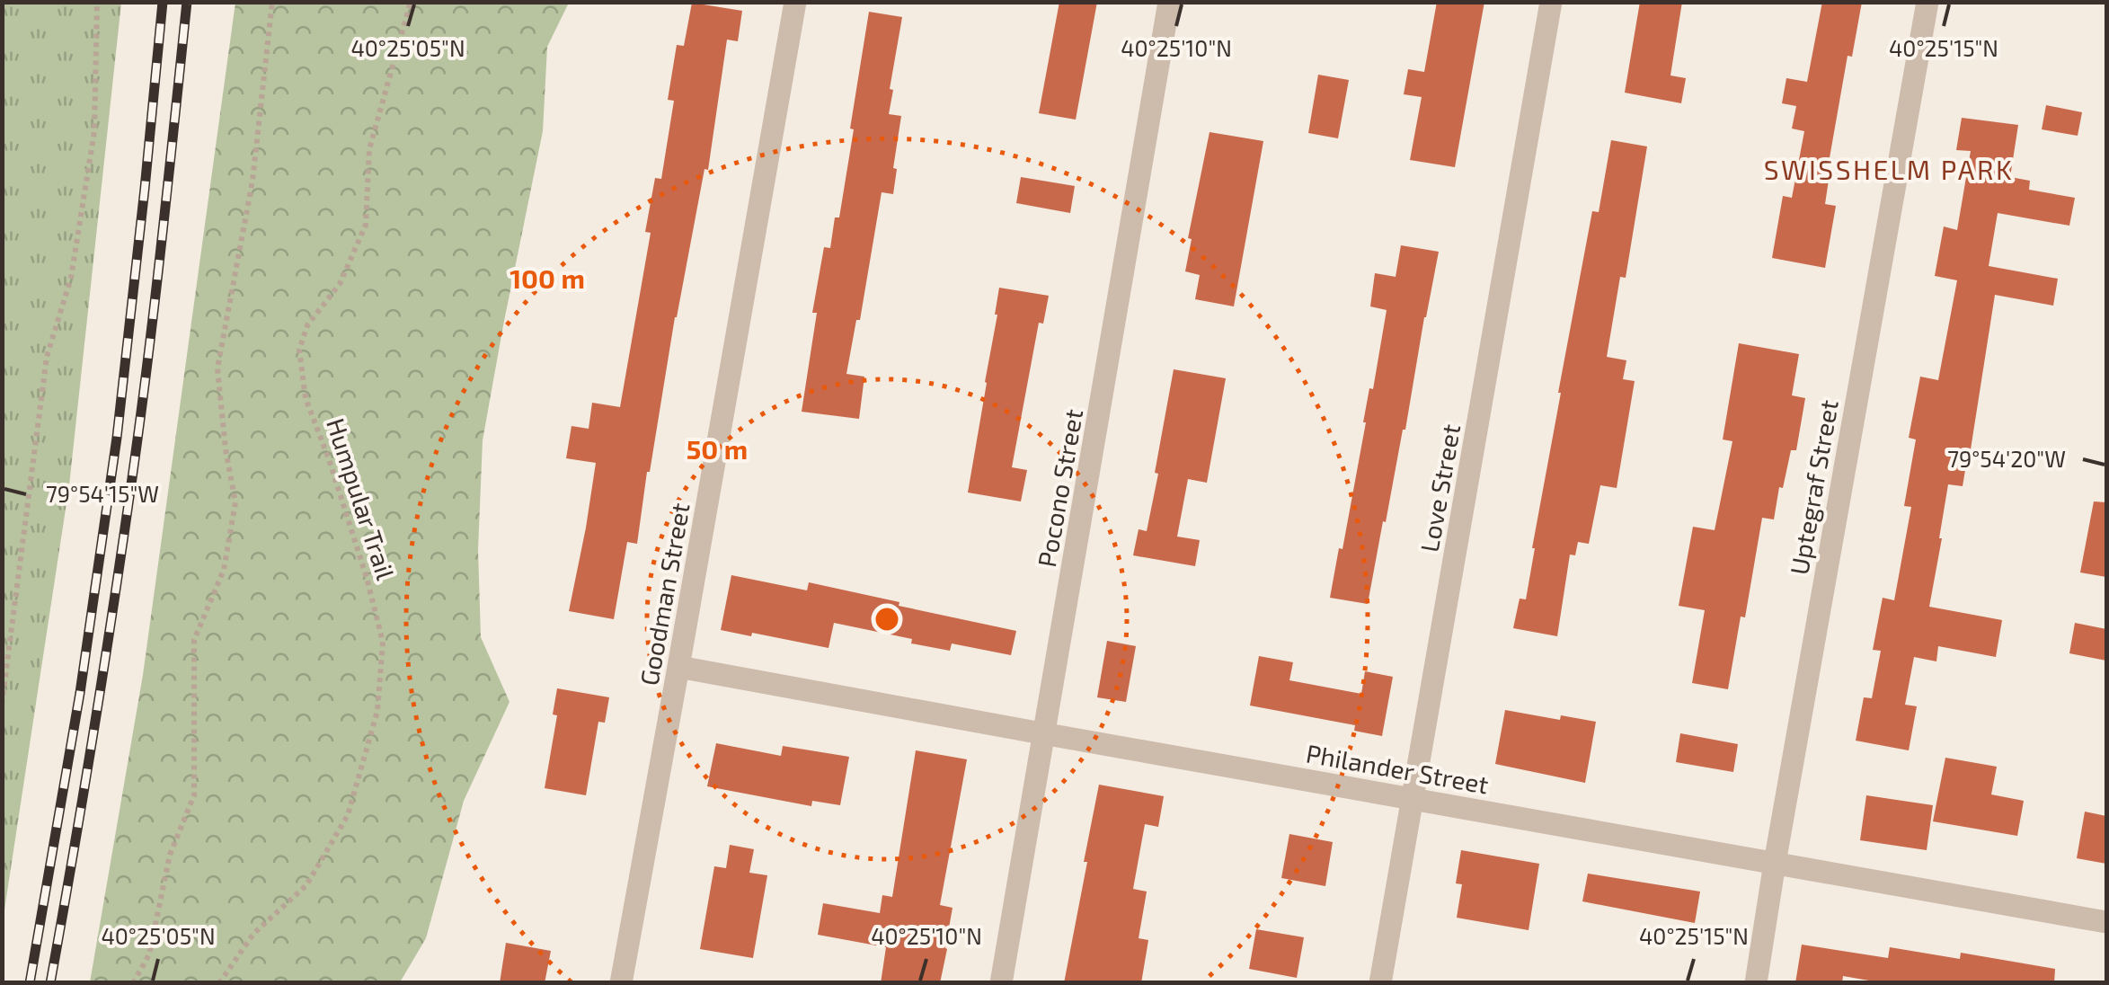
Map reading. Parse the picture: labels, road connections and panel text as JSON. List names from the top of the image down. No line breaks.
{"streets":{"street":["Uptegraf Street","Pocono Street","Love Street","Goodman Street","Philander Street"],"path":["Humpular Trail"]},"crossings":[["Uptegraf Street","Philander Street"],["Pocono Street","Philander Street"],["Love Street","Philander Street"],["Goodman Street","Philander Street"]],"districts":["SWISSHELM PARK"],"coordinates":["40°25'05\"N","40°25'10\"N","40°25'15\"N","79°54'20\"W","79°54'15\"W"],"rings":["100 m","50 m"]}
